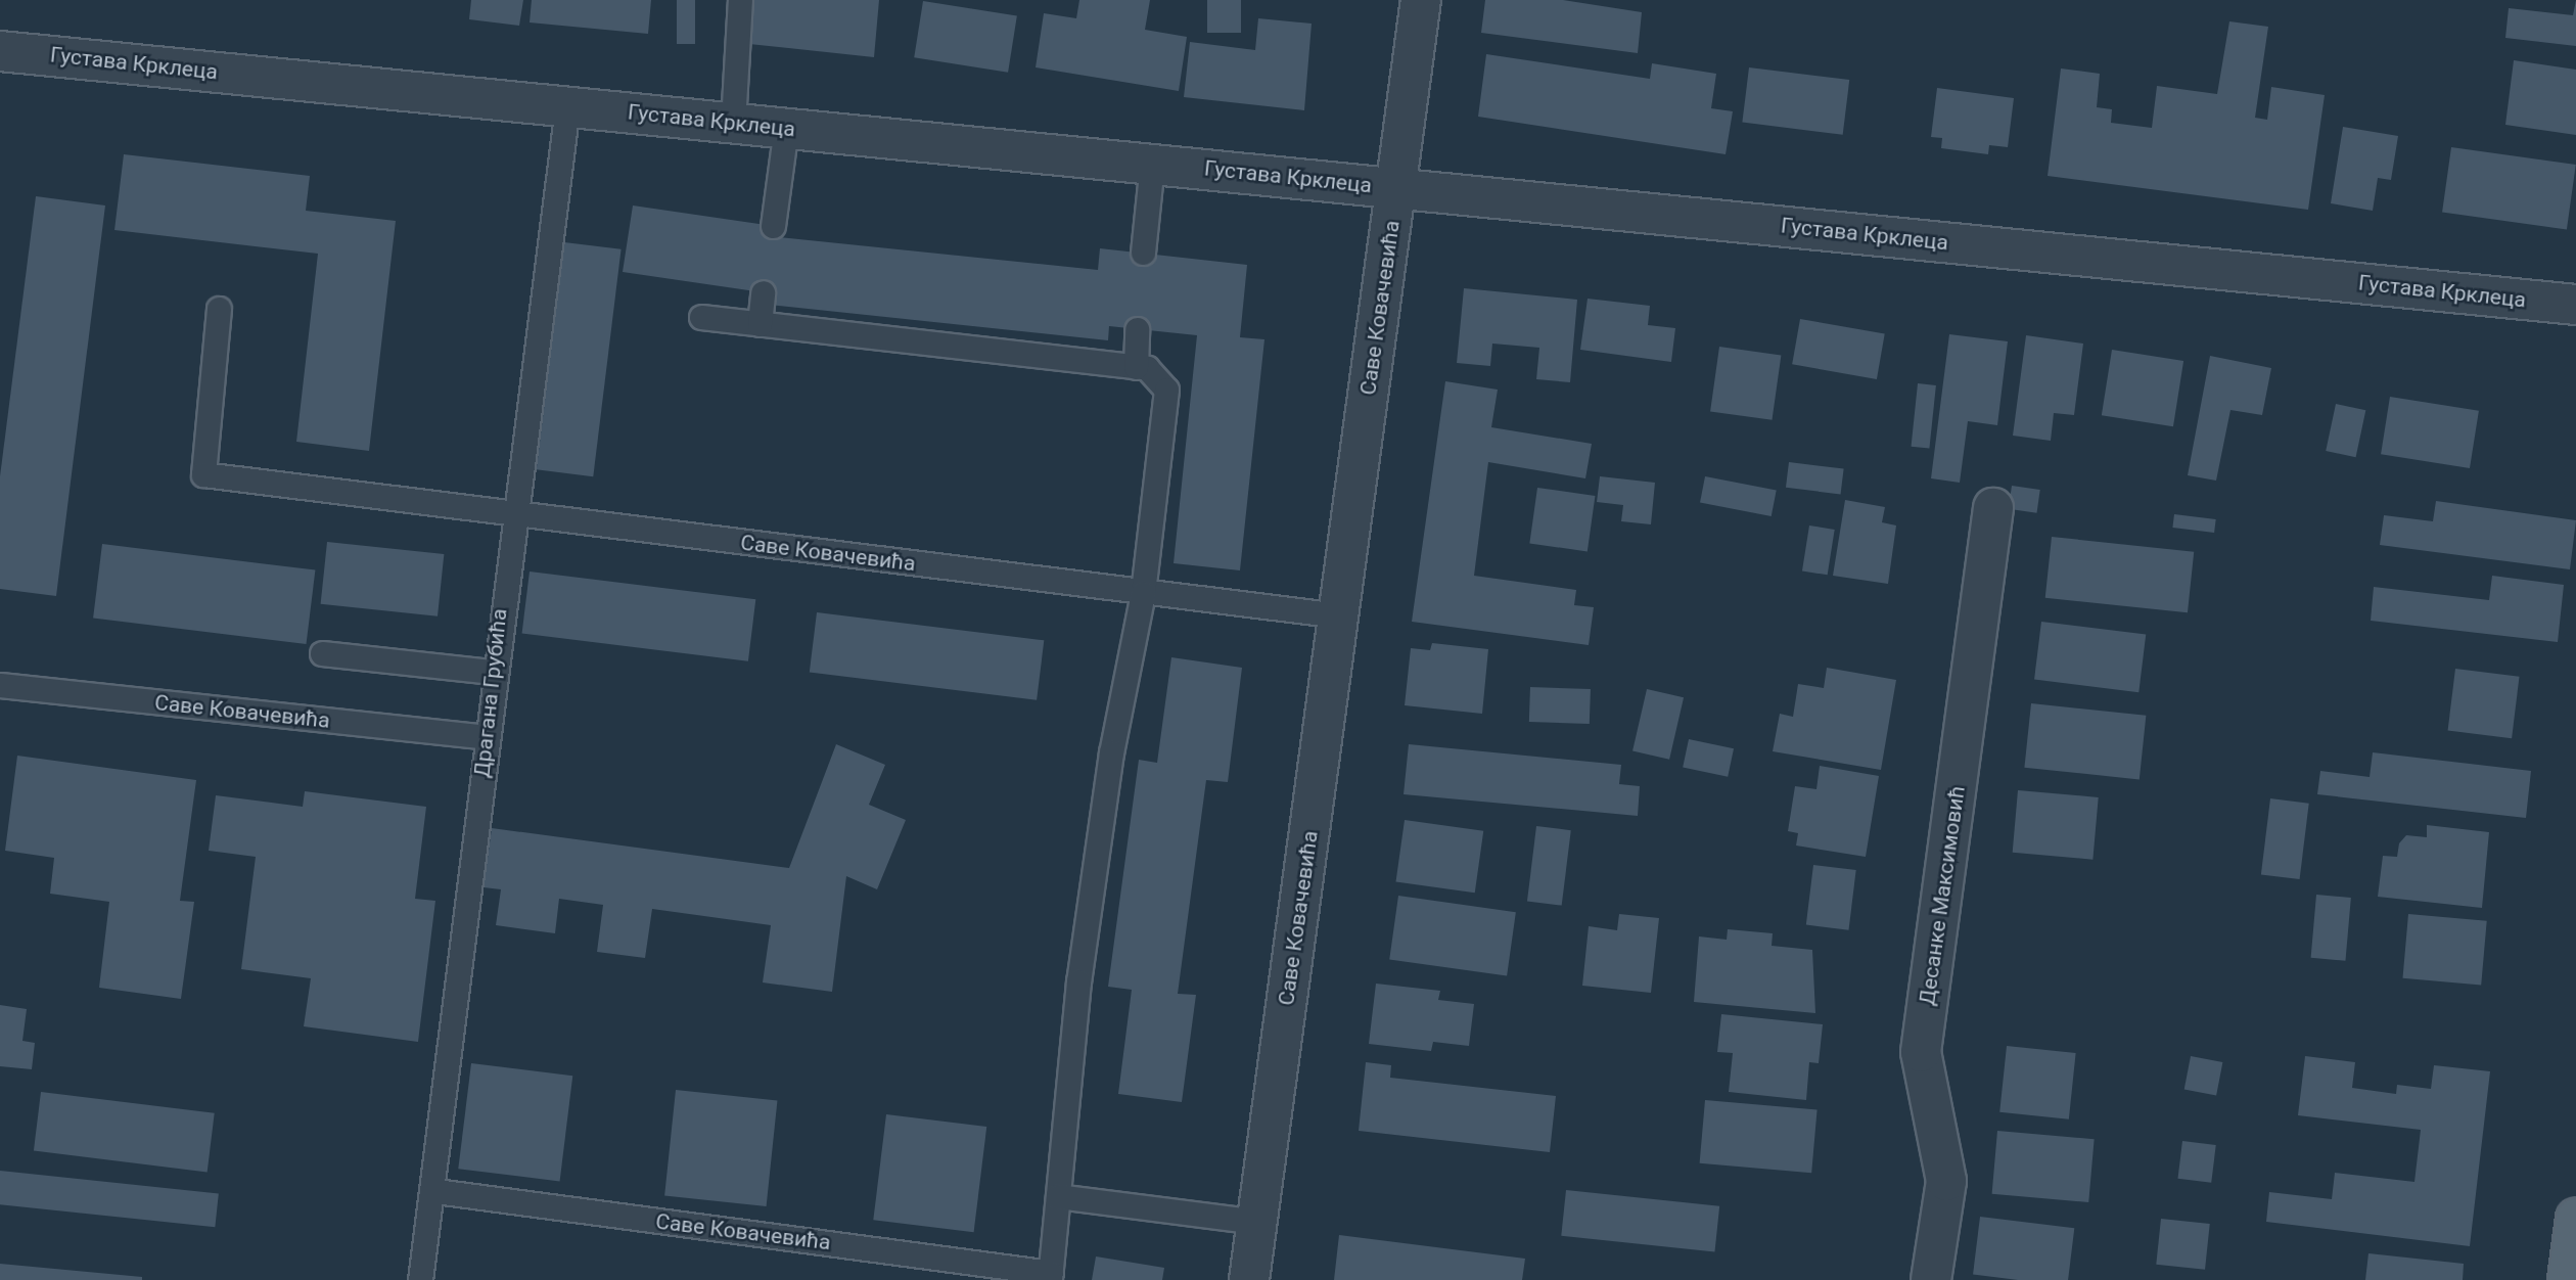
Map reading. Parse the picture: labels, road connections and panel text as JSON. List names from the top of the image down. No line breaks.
{"streets":{"street":["Густава Крклеца","Саве Ковачевића","Десанке Максимовић"],"lane":["Драгана Грубића"]},"crossings":[["Густава Крклеца","Саве Ковачевића"],["Густава Крклеца","Драгана Грубића"],["Саве Ковачевића","Драгана Грубића"]]}
